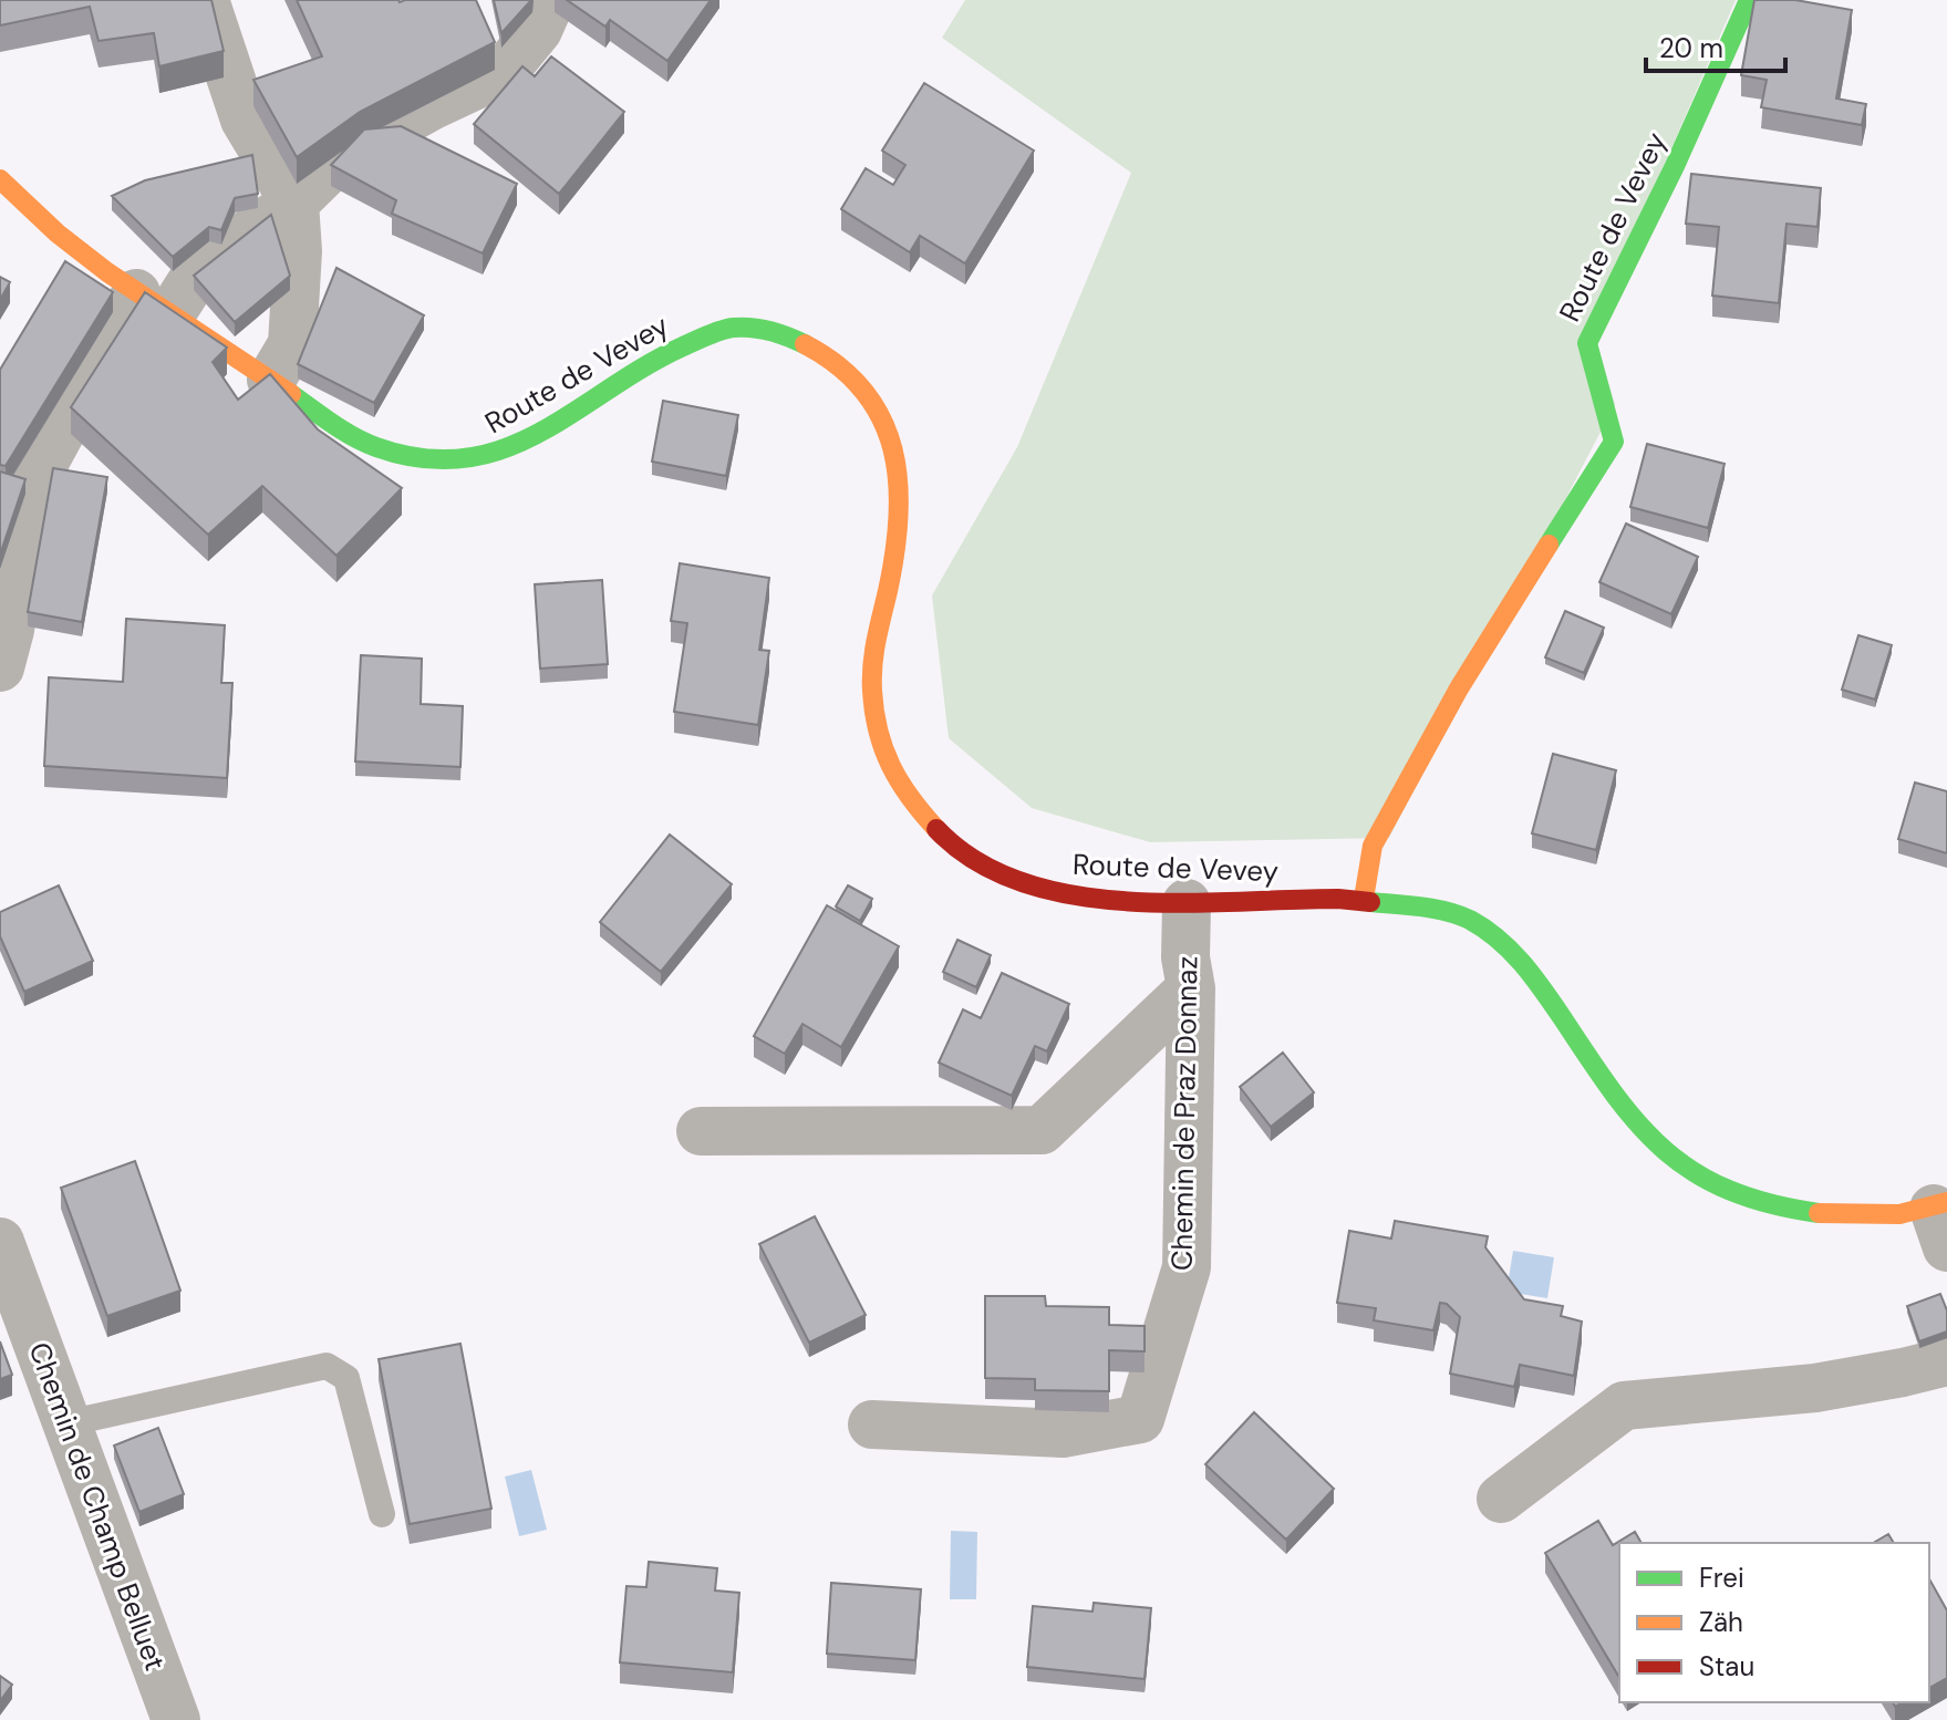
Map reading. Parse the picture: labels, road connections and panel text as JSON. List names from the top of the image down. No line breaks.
{"streets":{"street":["Route de Vevey","Chemin de Praz Donnaz","Chemin de Champ Belluet"]},"crossings":[["Route de Vevey","Chemin de Praz Donnaz"]],"legend":["Frei","Zäh","Stau"],"scale_bar":"20 m"}
